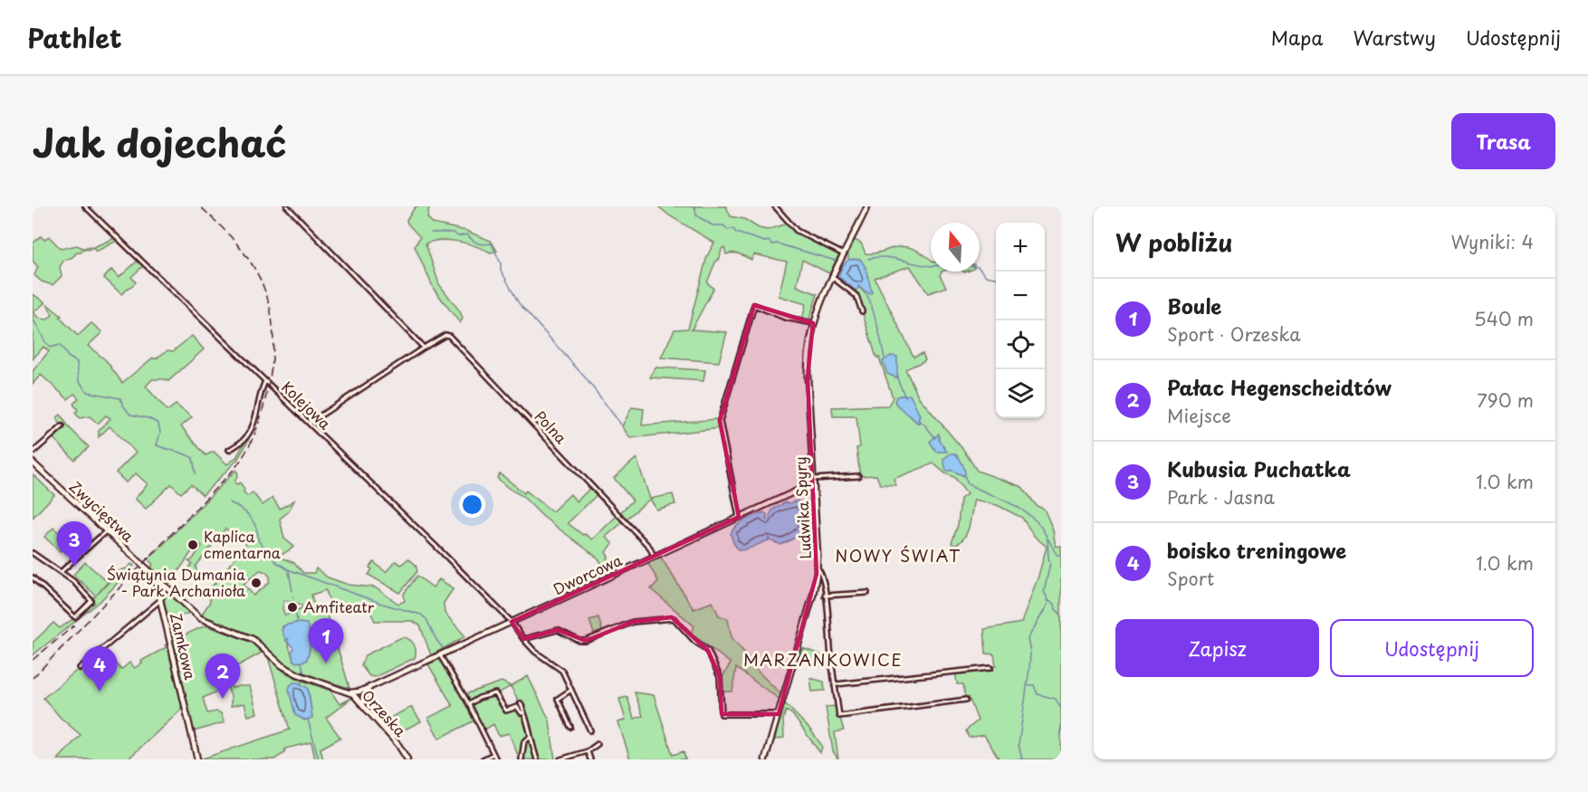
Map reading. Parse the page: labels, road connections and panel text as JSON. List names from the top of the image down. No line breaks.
{"streets":{"street":["Kolejowa","Polna","Ludwika Spyry","Zwycięstwa","Dworcowa","Zamkowa","Orzeska"]},"crossings":[["Kolejowa","Polna"],["Kolejowa","Dworcowa"],["Polna","Dworcowa"],["Ludwika Spyry","Dworcowa"],["Zwycięstwa","Zamkowa"],["Zwycięstwa","Orzeska"],["Dworcowa","Orzeska"],["Zamkowa","Orzeska"]],"districts":["NOWY ŚWIAT","MARZANKOWICE"],"places":["Kaplica cmentarna","Świątynia Dumania - Park Archanioła","Amfiteatr"],"north":"top","page":{"header":"Pathlet","nav":["Mapa","Warstwy","Udostępnij"],"title":"Jak dojechać","buttons":["Trasa",["Zapisz","Udostępnij"]],"heading":["W pobliżu","Wyniki: 4"],"map_buttons":["+","−"],"list":[{"mark":"1","name":"Boule","note":"Sport · Orzeska","value":"540 m"},{"mark":"2","name":"Pałac Hegenscheidtów","note":"Miejsce","value":"790 m"},{"mark":"3","name":"Kubusia Puchatka","note":"Park · Jasna","value":"1.0 km"},{"mark":"4","name":"boisko treningowe","note":"Sport","value":"1.0 km"}],"pins":["3","1","4","2"]}}
